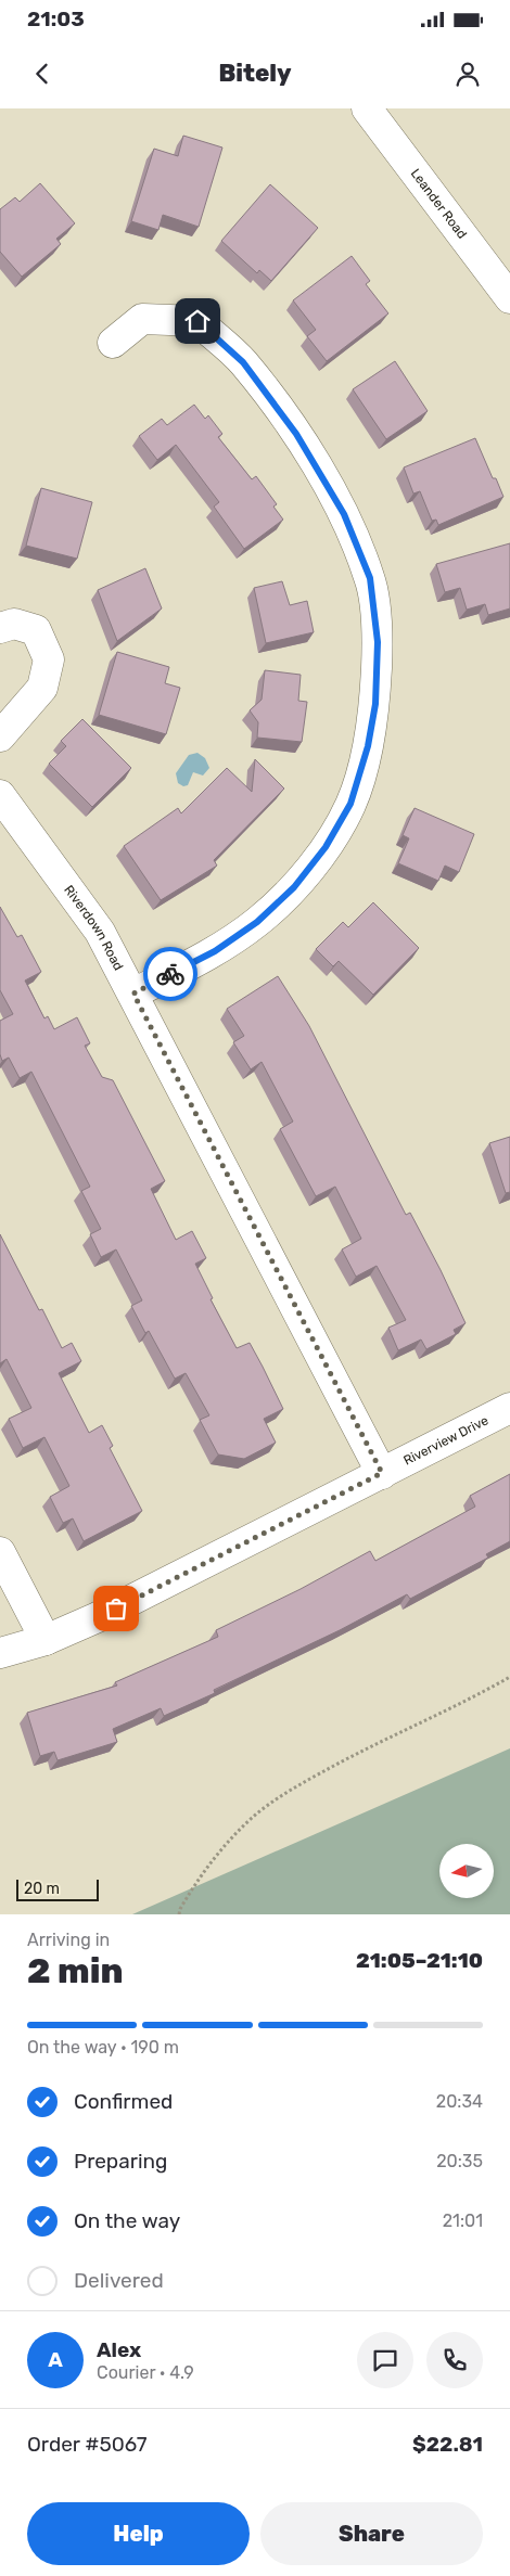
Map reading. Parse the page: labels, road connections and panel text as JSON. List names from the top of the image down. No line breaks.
{"streets":{"street":["Leander Road","Riverdown Road","Riverview Drive"]},"crossings":[["Riverdown Road","Riverview Drive"]],"scale_bar":"20 m","north":"left","page":{"status":"21:03","header":"Bitely","scale":"20 m","heading":["2 min","Arriving in","21:05–21:10"],"panel":["Alex","Courier · 4.9","Order #5067","$22.81"],"bar":"On the way · 190 m","list":[["Confirmed","20:34"],["Preparing","20:35"],["On the way","21:01"],"Delivered"],"round":"A","buttons":["Help","Share"]}}
